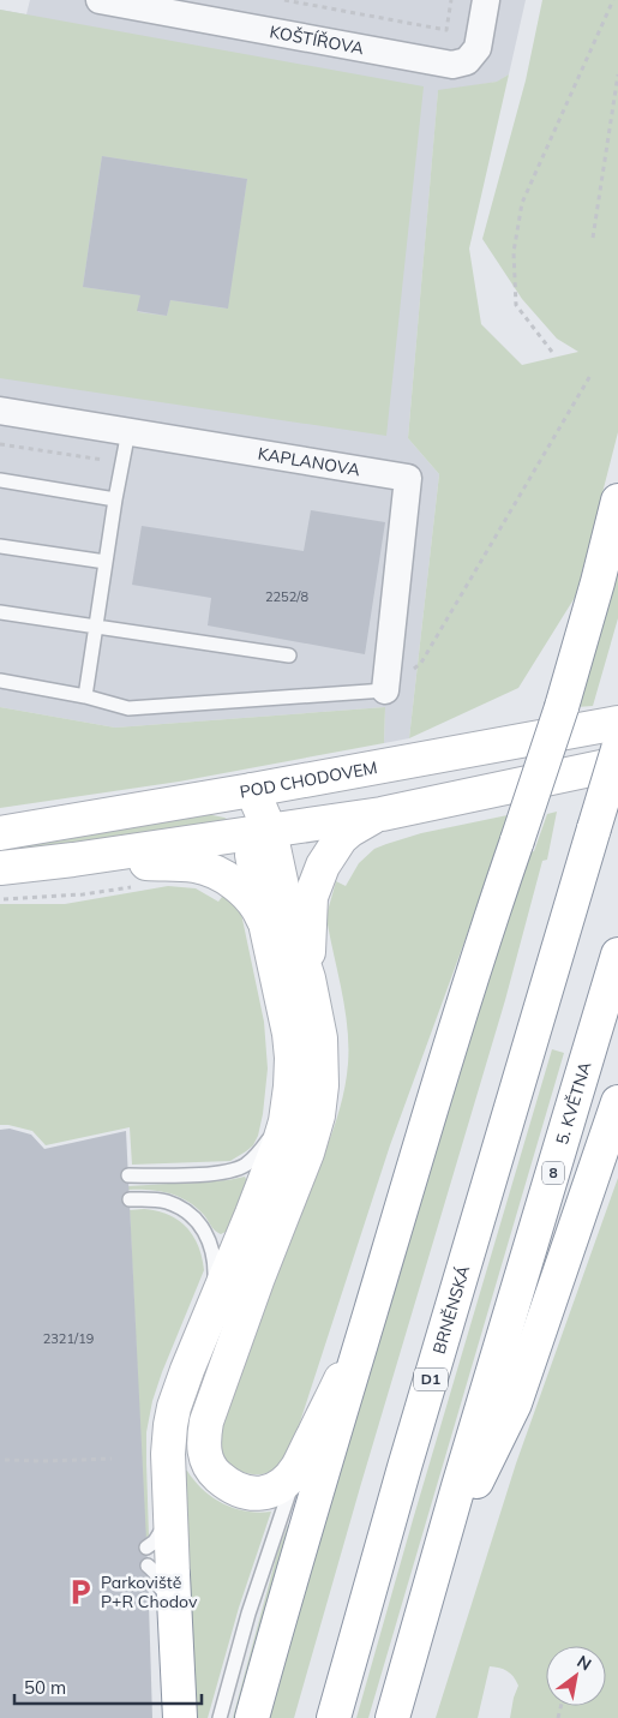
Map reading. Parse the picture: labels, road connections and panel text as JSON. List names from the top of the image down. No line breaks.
{"streets":{"main road":["POD CHODOVEM","5. KVĚTNA","8","BRNĚNSKÁ","D1"],"street":["KOŠTÍŘOVA","KAPLANOVA"]},"places":{"parking":["Parkoviště P+R Chodov"]},"house_numbers":["2252/8","2321/19"],"scale_bar":"50 m","north":"top right"}
